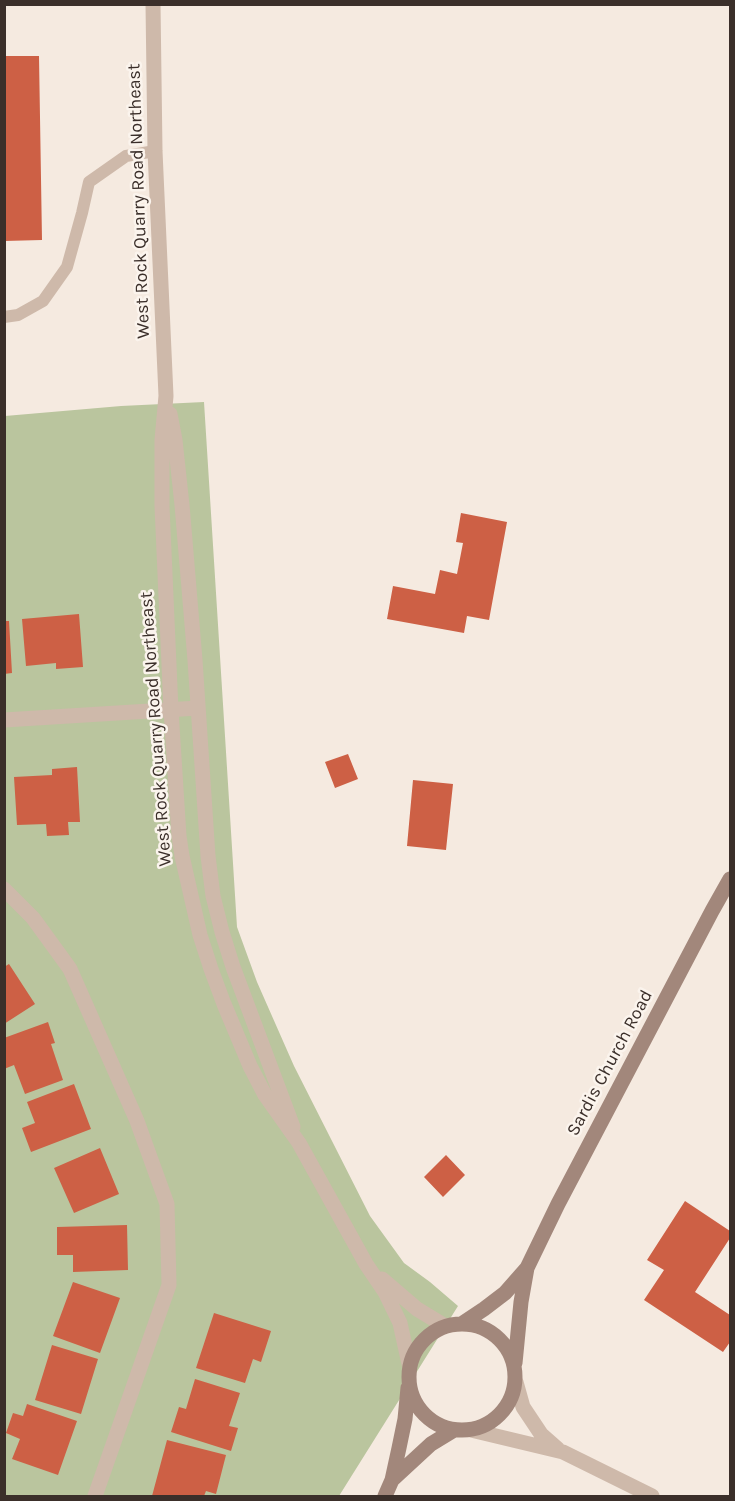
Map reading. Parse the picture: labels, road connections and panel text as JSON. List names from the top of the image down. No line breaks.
{"streets":{"street":["West Rock Quarry Road Northeast","Sardis Church Road"]},"crossings":[["West Rock Quarry Road Northeast","Sardis Church Road"]]}
